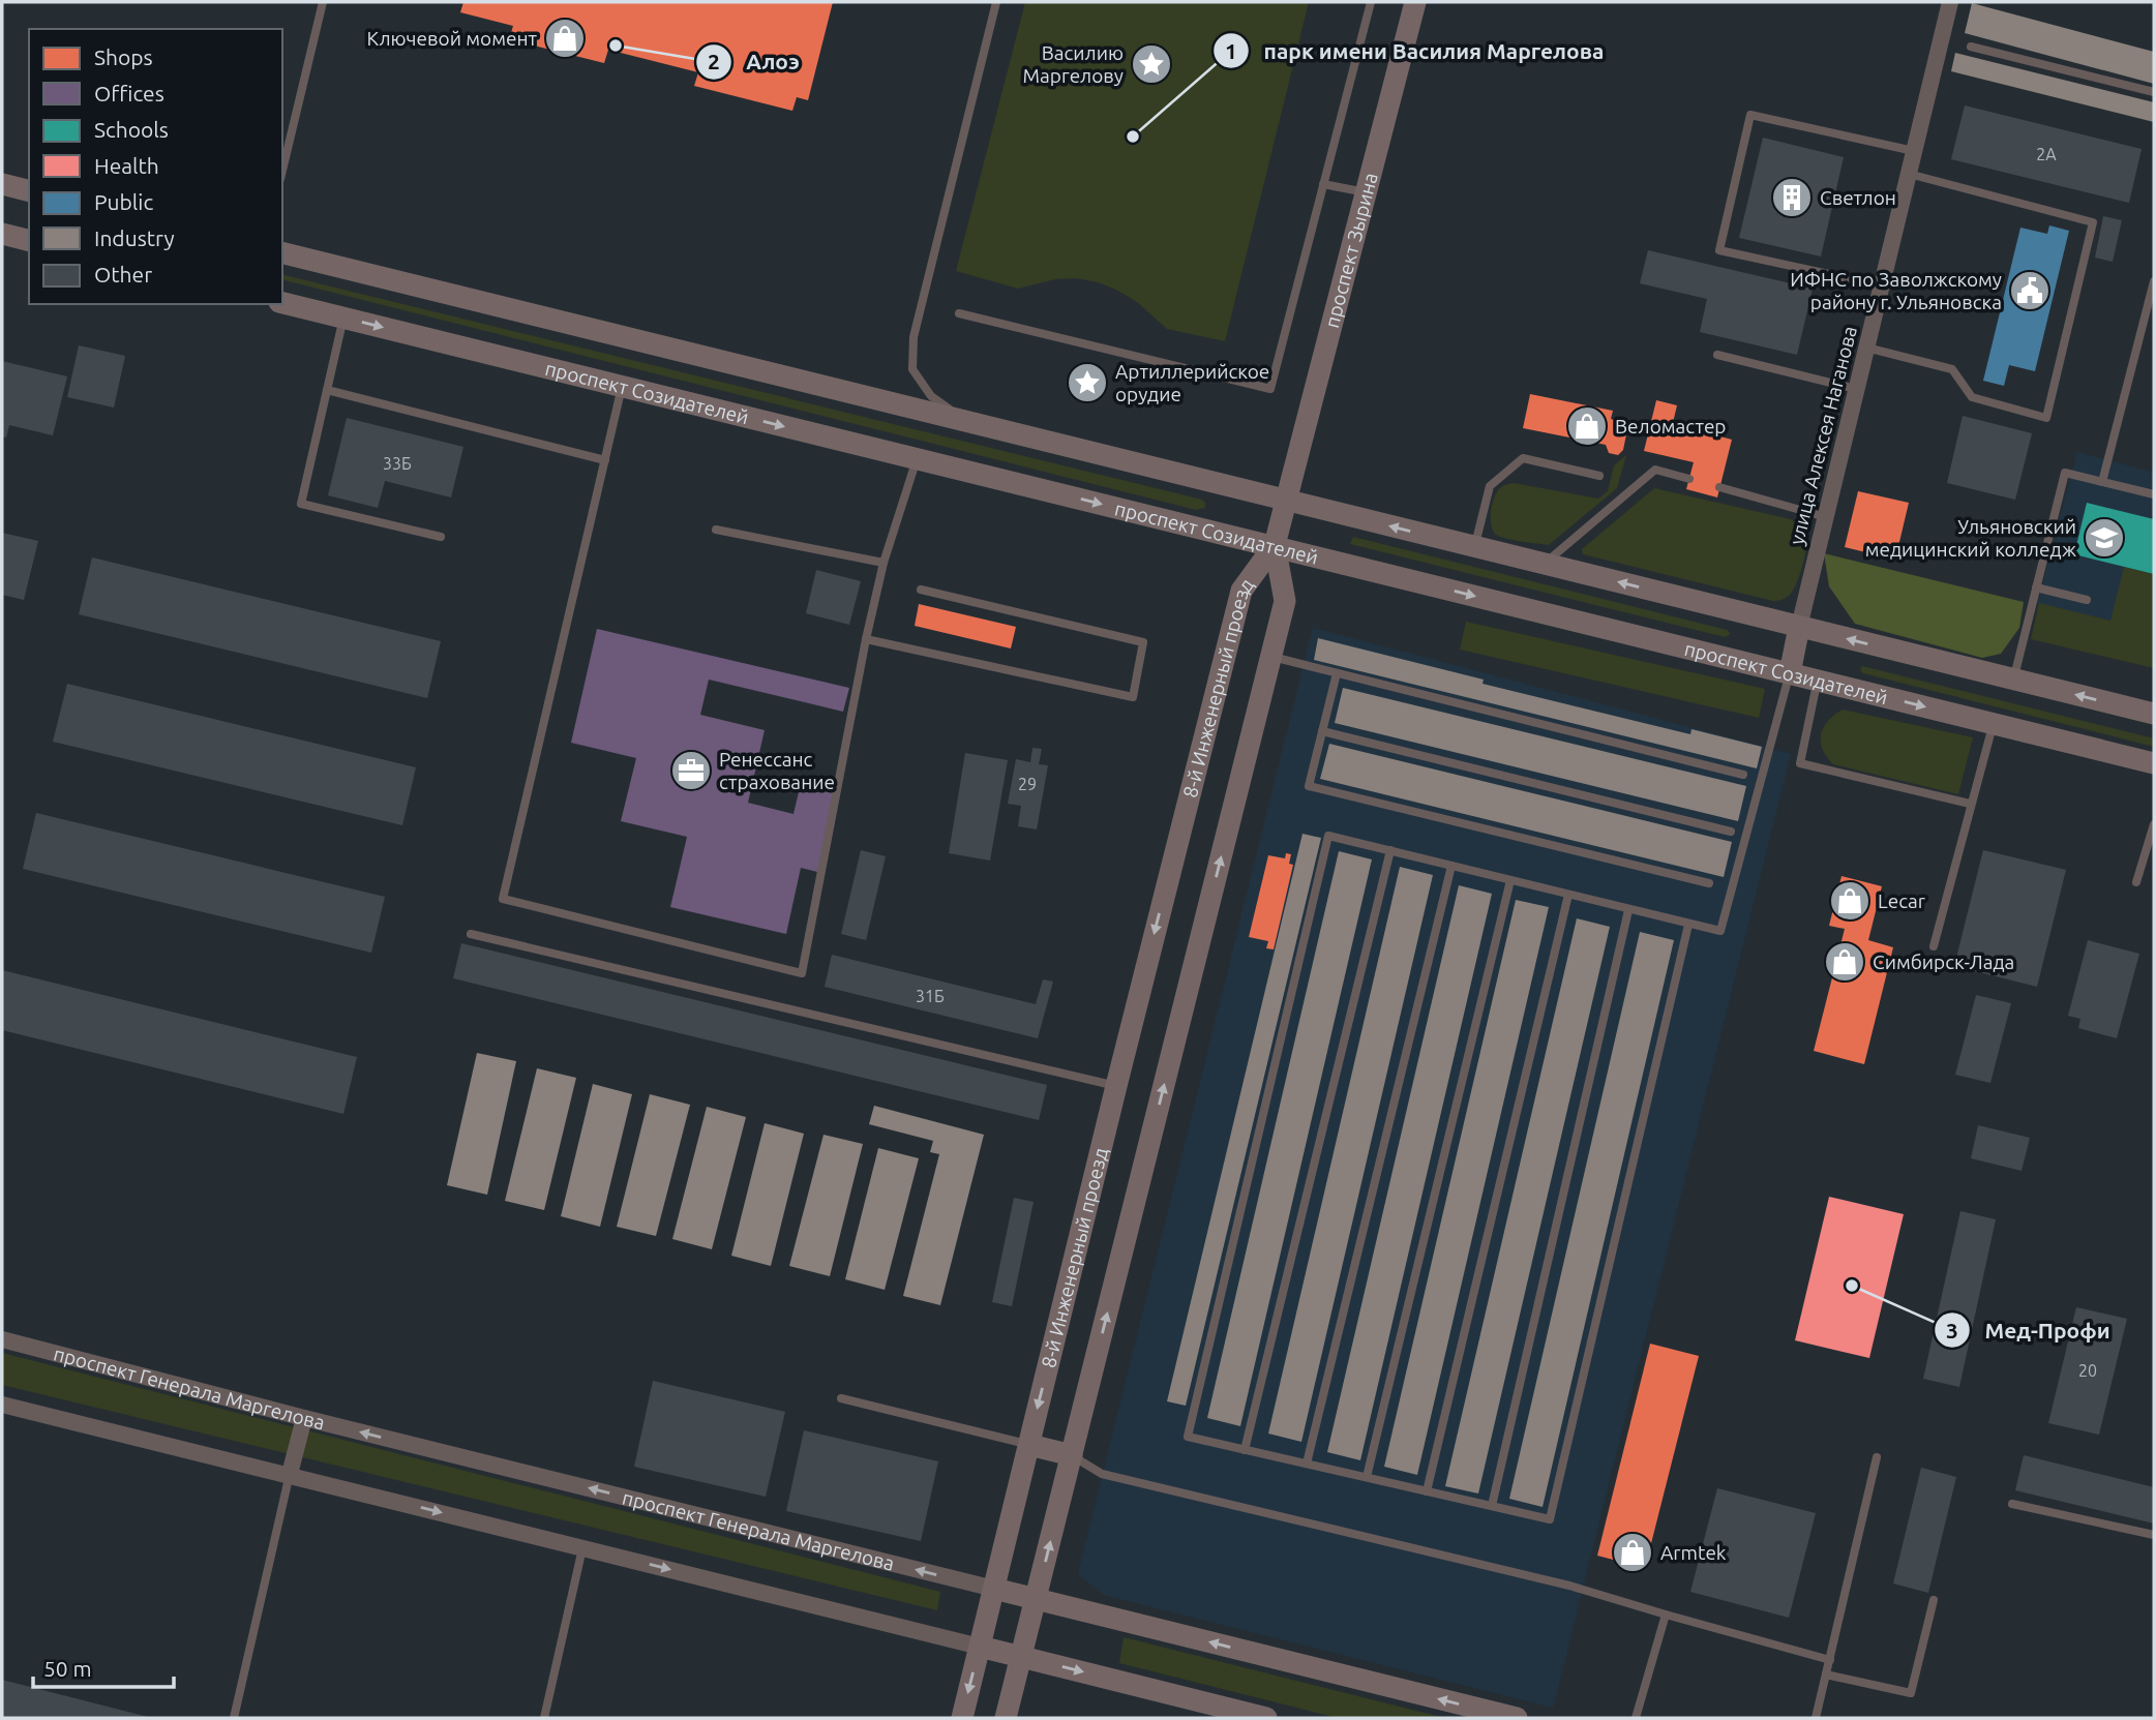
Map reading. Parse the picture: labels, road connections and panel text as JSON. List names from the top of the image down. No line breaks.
{"streets":{"main road":["проспект Зырина","проспект Созидателей","8-й Инженерный проезд","проспект Генерала Маргелова"],"street":["улица Алексея Наганова"]},"crossings":[["проспект Зырина","проспект Созидателей"],["проспект Зырина","8-й Инженерный проезд"],["проспект Созидателей","8-й Инженерный проезд"],["8-й Инженерный проезд","проспект Генерала Маргелова"]],"places":{"shop":["Ключевой момент","Веломастер","Lecar","Симбирск-Лада","Armtek"],"other":["Алоэ","парк имени Василия Маргелова","Мед-Профи"],"place":["Василию Маргелову","Артиллерийское орудие"],"building":["Светлон"],"public building":["ИФНС по Заволжскому району г. Ульяновска"],"school or university":["Ульяновский медицинский колледж"],"office":["Ренессанс страхование"]},"house_numbers":["2А","33Б","29","31Б","20"],"legend":["Shops","Offices","Schools","Health","Public","Industry","Other"],"scale_bar":"50 m"}
